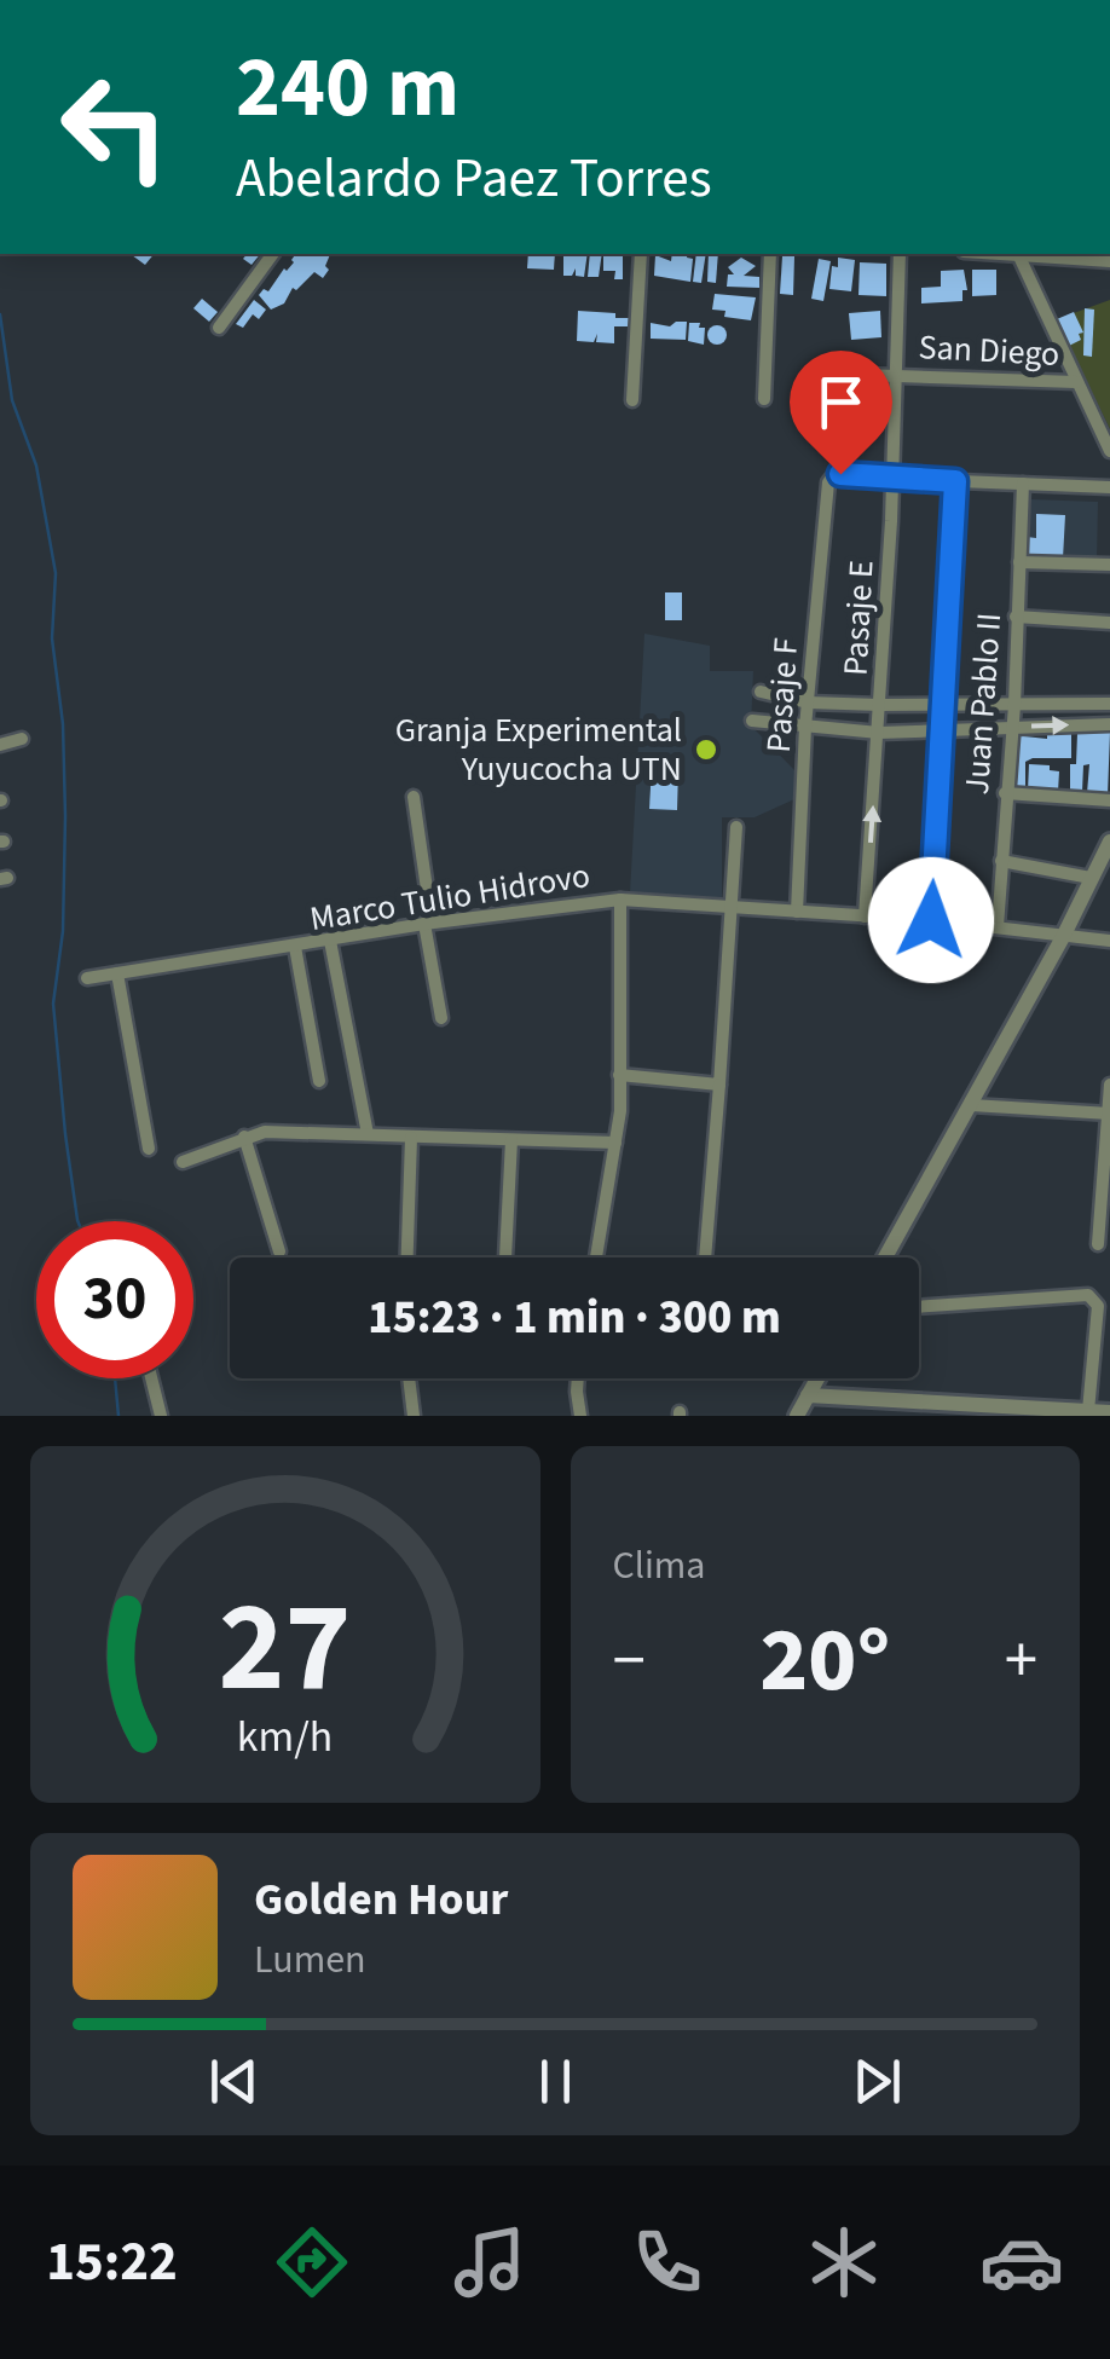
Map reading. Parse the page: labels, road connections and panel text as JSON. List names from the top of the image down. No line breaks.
{"streets":{"street":["San Diego","Pasaje E","Pasaje F","Juan Pablo II","Marco Tulio Hidrovo"]},"crossings":[["San Diego","Pasaje E"],["Pasaje E","Pasaje F"],["Pasaje E","Marco Tulio Hidrovo"],["Pasaje F","Marco Tulio Hidrovo"],["Juan Pablo II","Marco Tulio Hidrovo"]],"places":["Granja Experimental Yuyucocha UTN"],"page":{"turn":["240 m","Abelardo Paez Torres"],"limit":"30","trip":"15:23 · 1 min · 300 m","tile":"Clima","heat":["−","20°","+"],"song":["Golden Hour","Lumen"],"tabs":"15:22","gauge":["27","km/h"]}}
